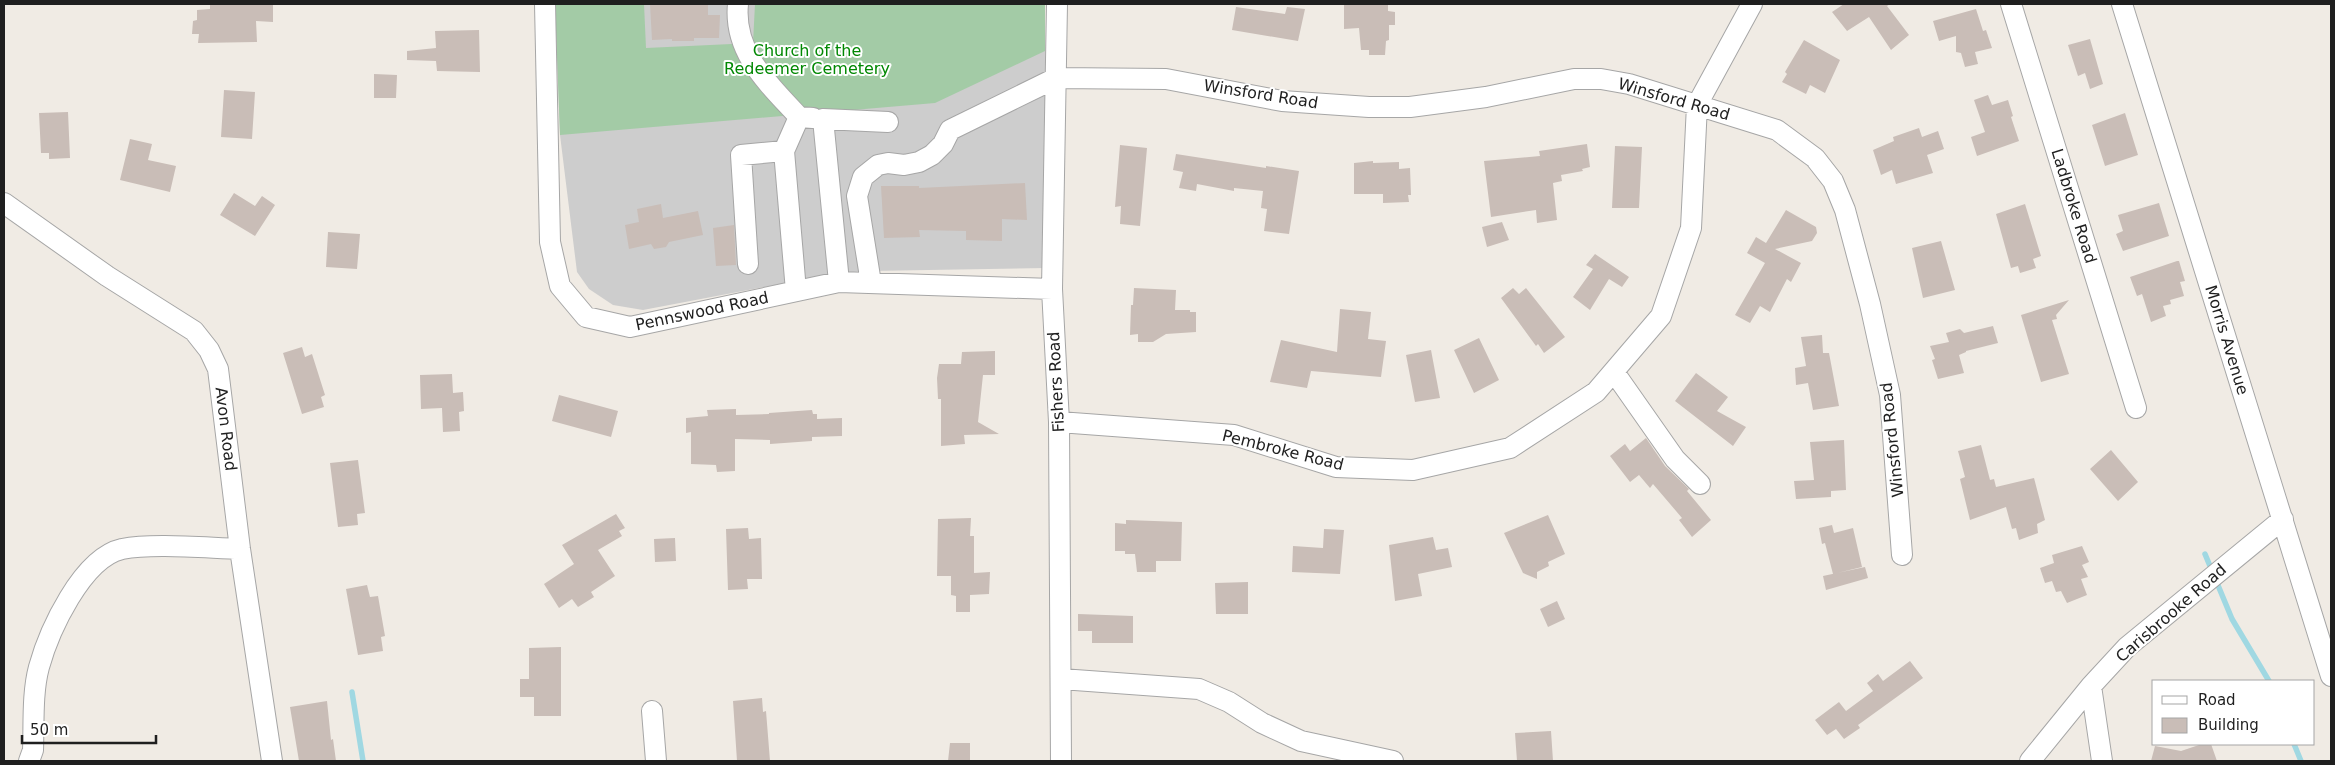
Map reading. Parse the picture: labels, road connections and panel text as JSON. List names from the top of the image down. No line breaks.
{"streets":{"street":["Winsford Road","Ladbroke Road","Pennswood Road","Morris Avenue","Fishers Road","Avon Road","Pembroke Road","Carisbrooke Road"]},"crossings":[["Winsford Road","Fishers Road"],["Winsford Road","Pembroke Road"],["Pennswood Road","Fishers Road"],["Morris Avenue","Carisbrooke Road"],["Fishers Road","Pembroke Road"]],"parks":["Church of the Redeemer Cemetery"],"legend":["Road","Building"],"scale_bar":"50 m"}
